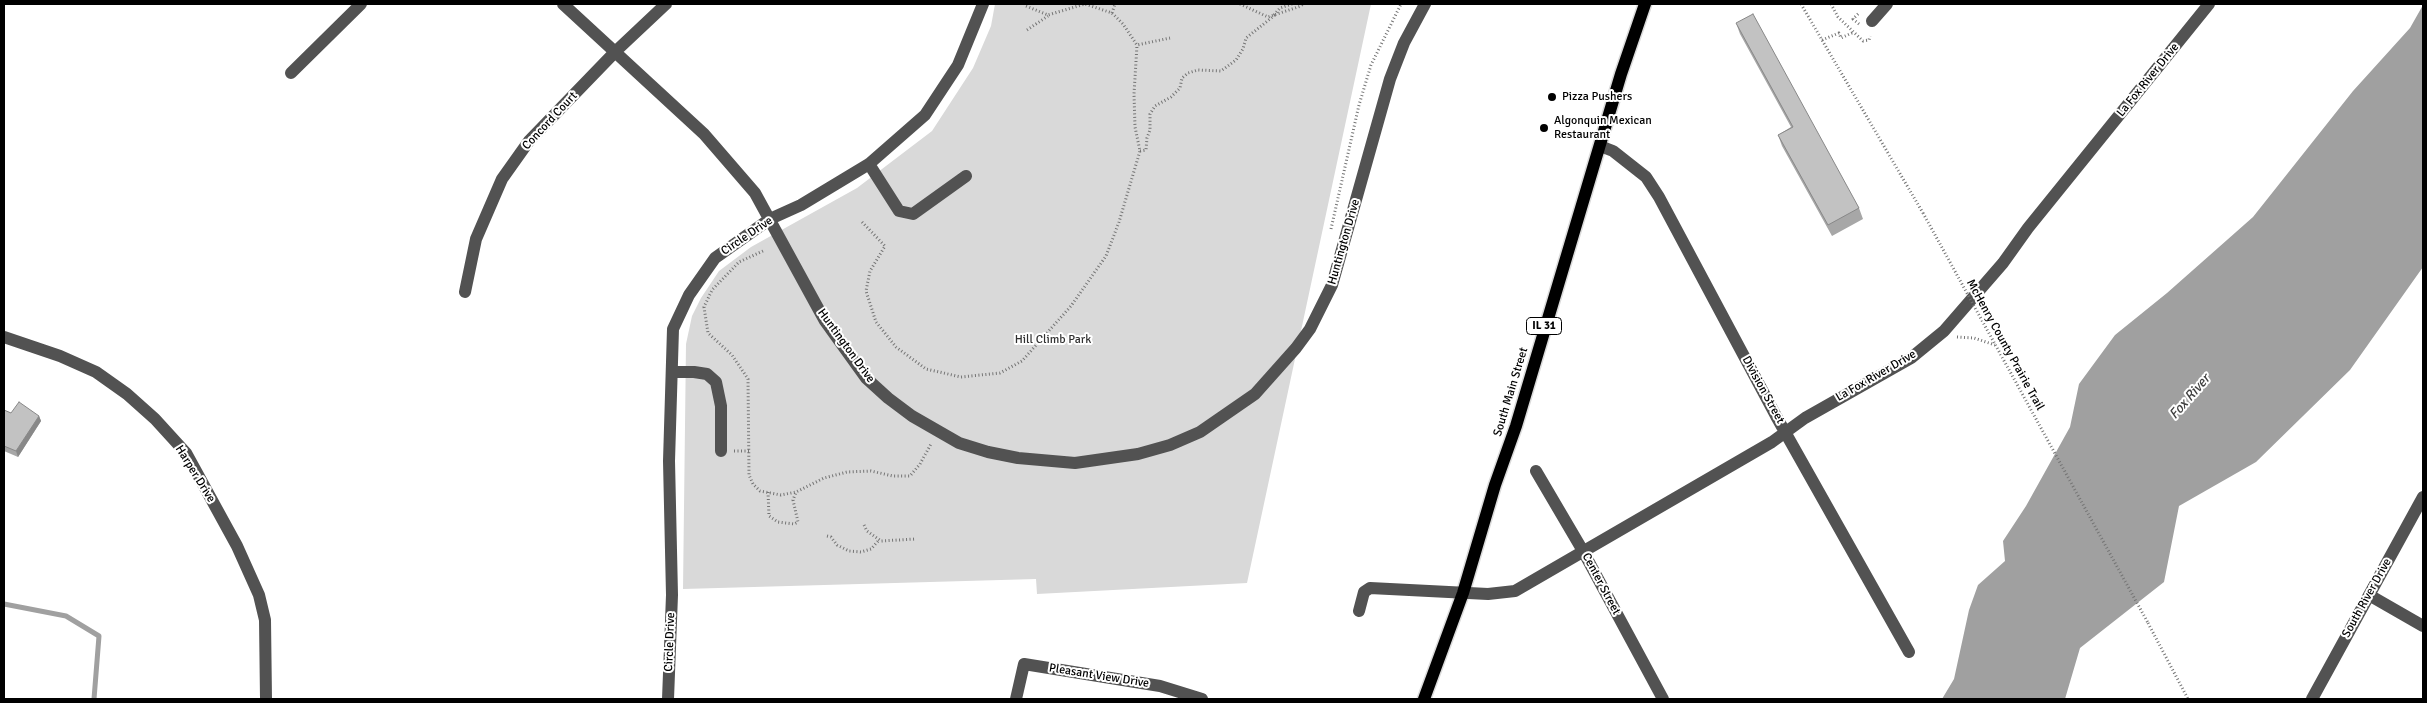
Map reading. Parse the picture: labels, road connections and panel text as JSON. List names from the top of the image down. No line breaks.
{"streets":{"main road":["IL 31","South Main Street"],"street":["La Fox River Drive","Concord Court","Circle Drive","Huntington Drive","Division Street","Harper Drive","Center Street","South River Drive","Pleasant View Drive"],"path":["McHenry County Prairie Trail"]},"crossings":[["La Fox River Drive","Division Street"],["La Fox River Drive","South Main Street"],["La Fox River Drive","Center Street"],["Concord Court","Huntington Drive"],["Circle Drive","Huntington Drive"],["Division Street","South Main Street"]],"water":["Fox River"],"parks":["Hill Climb Park"],"places":["Pizza Pushers","Algonquin Mexican Restaurant"]}
